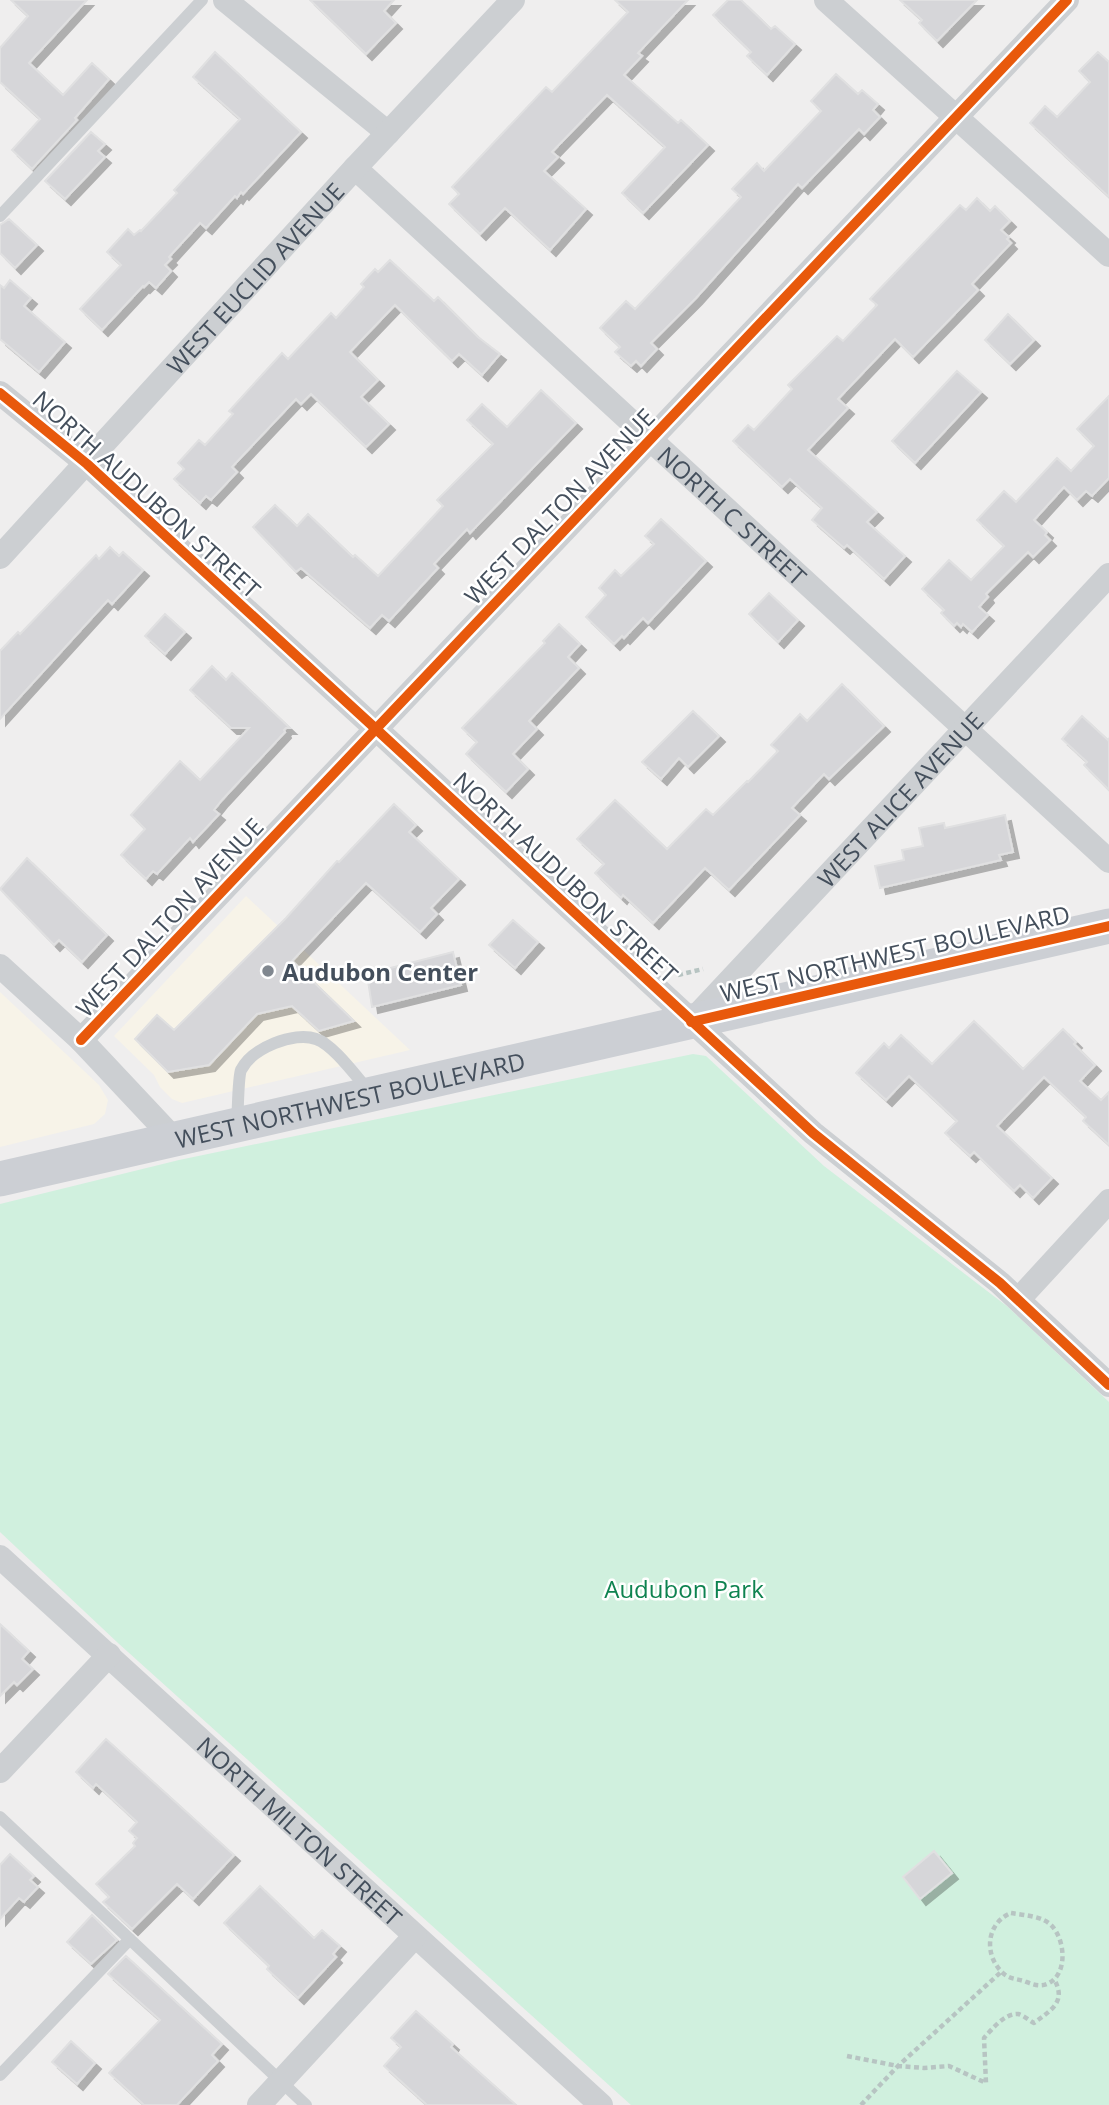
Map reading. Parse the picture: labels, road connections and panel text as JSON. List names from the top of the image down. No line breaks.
{"streets":{"main road":["WEST NORTHWEST BOULEVARD"],"street":["WEST EUCLID AVENUE","NORTH AUDUBON STREET","WEST DALTON AVENUE","NORTH C STREET","WEST ALICE AVENUE","NORTH MILTON STREET"]},"crossings":[["WEST EUCLID AVENUE","NORTH AUDUBON STREET"],["WEST EUCLID AVENUE","NORTH C STREET"],["NORTH AUDUBON STREET","WEST DALTON AVENUE"],["NORTH AUDUBON STREET","WEST ALICE AVENUE"],["NORTH AUDUBON STREET","WEST NORTHWEST BOULEVARD"],["WEST DALTON AVENUE","NORTH C STREET"],["NORTH C STREET","WEST ALICE AVENUE"],["WEST ALICE AVENUE","WEST NORTHWEST BOULEVARD"]],"parks":["Audubon Park"],"places":["Audubon Center"]}
